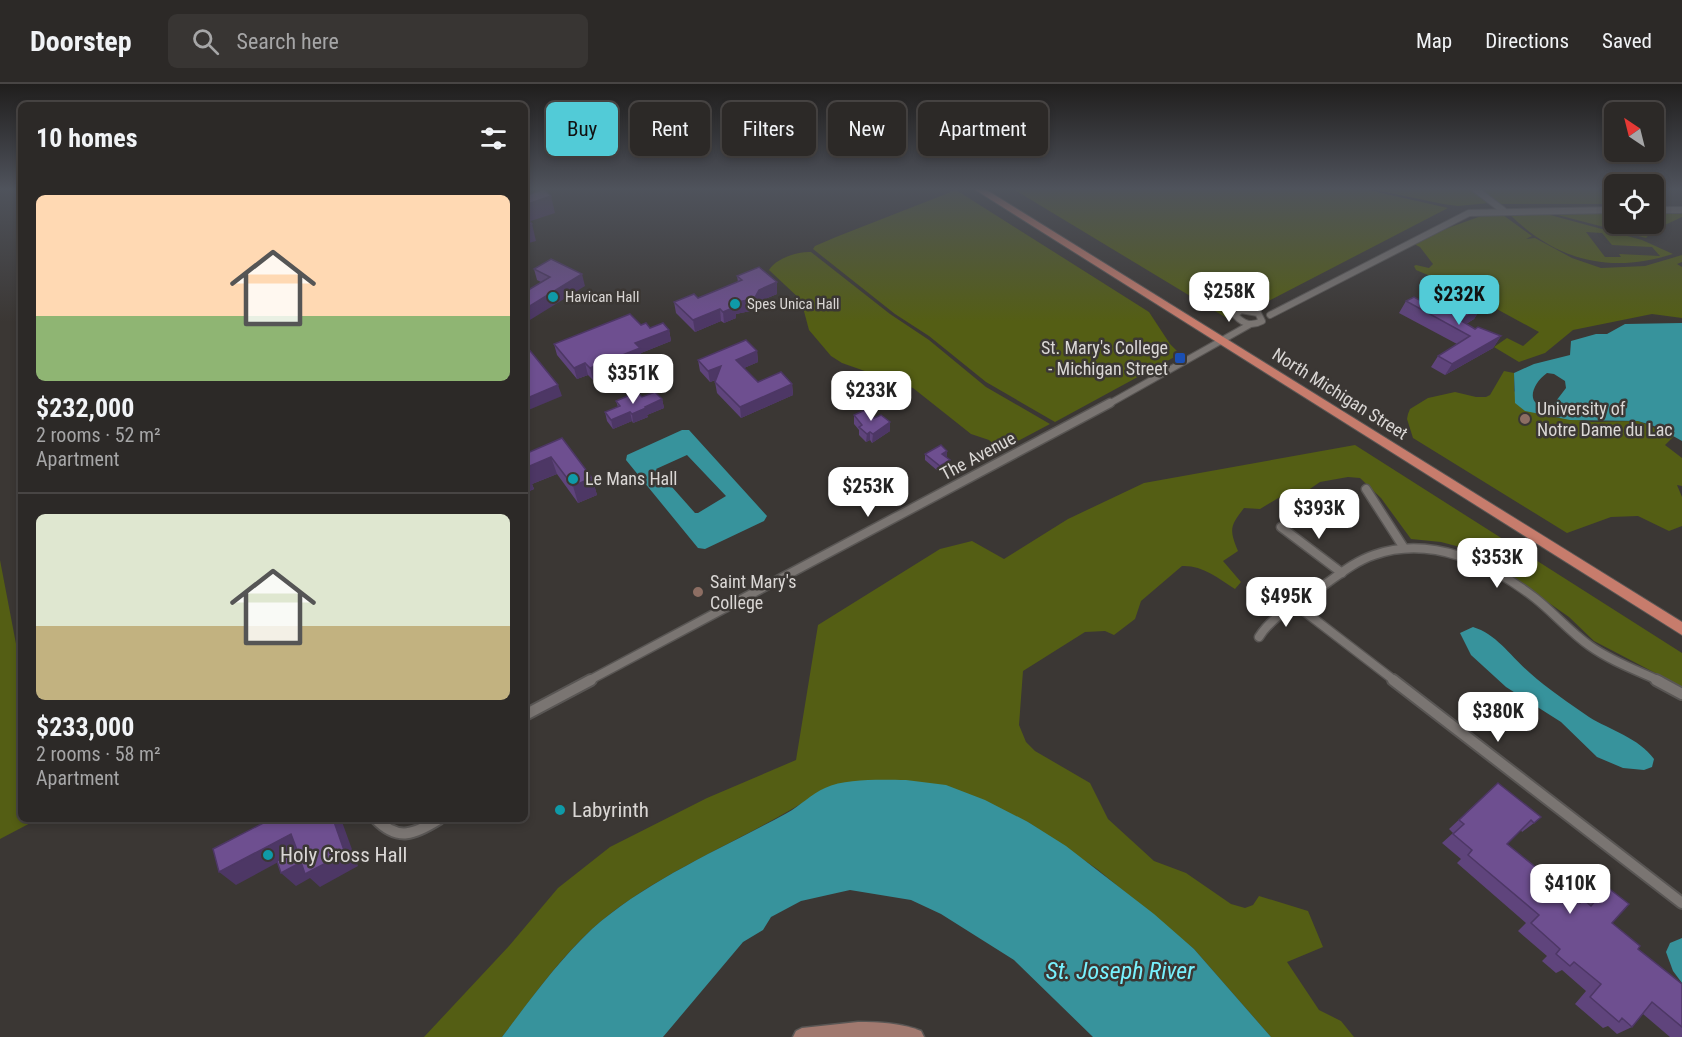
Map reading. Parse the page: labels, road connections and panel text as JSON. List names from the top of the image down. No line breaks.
{"streets":{"main road":["North Michigan Street"],"street":["The Avenue"]},"crossings":[["North Michigan Street","The Avenue"]],"water":["St. Joseph River"],"places":{"other":["Havican Hall","Spes Unica Hall","University of Notre Dame du Lac","Le Mans Hall","Saint Mary's College","Labyrinth","Holy Cross Hall"],"transit":["St. Mary's College - Michigan Street"]},"north":"top left","page":{"header":"Doorstep","search":"Search here","nav":["Map","Directions","Saved"],"chip":["Buy","Rent","Filters","New","Apartment"],"heading":"10 homes","list":[{"name":"$232,000","note":"2 rooms · 52 m² · Apartment"},{"name":"$233,000","note":"2 rooms · 58 m² · Apartment"}],"price":["$258K","$232K","$351K","$233K","$253K","$393K","$353K","$495K","$380K","$410K"]}}
